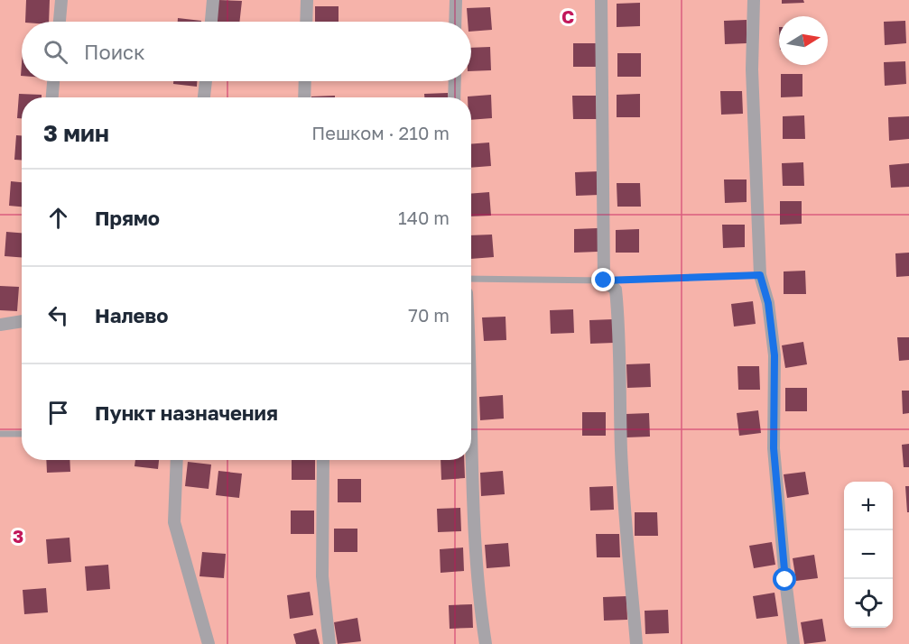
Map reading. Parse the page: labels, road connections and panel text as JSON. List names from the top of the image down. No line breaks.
{"north":"right","page":{"search":"Поиск","heading":["3 мин","Пешком · 210 m"],"list":[["Прямо","140 m"],["Налево","70 m"],"Пункт назначения"],"map_buttons":["+","−"]},"grid":{"columns":["C"],"rows":["3"]}}
